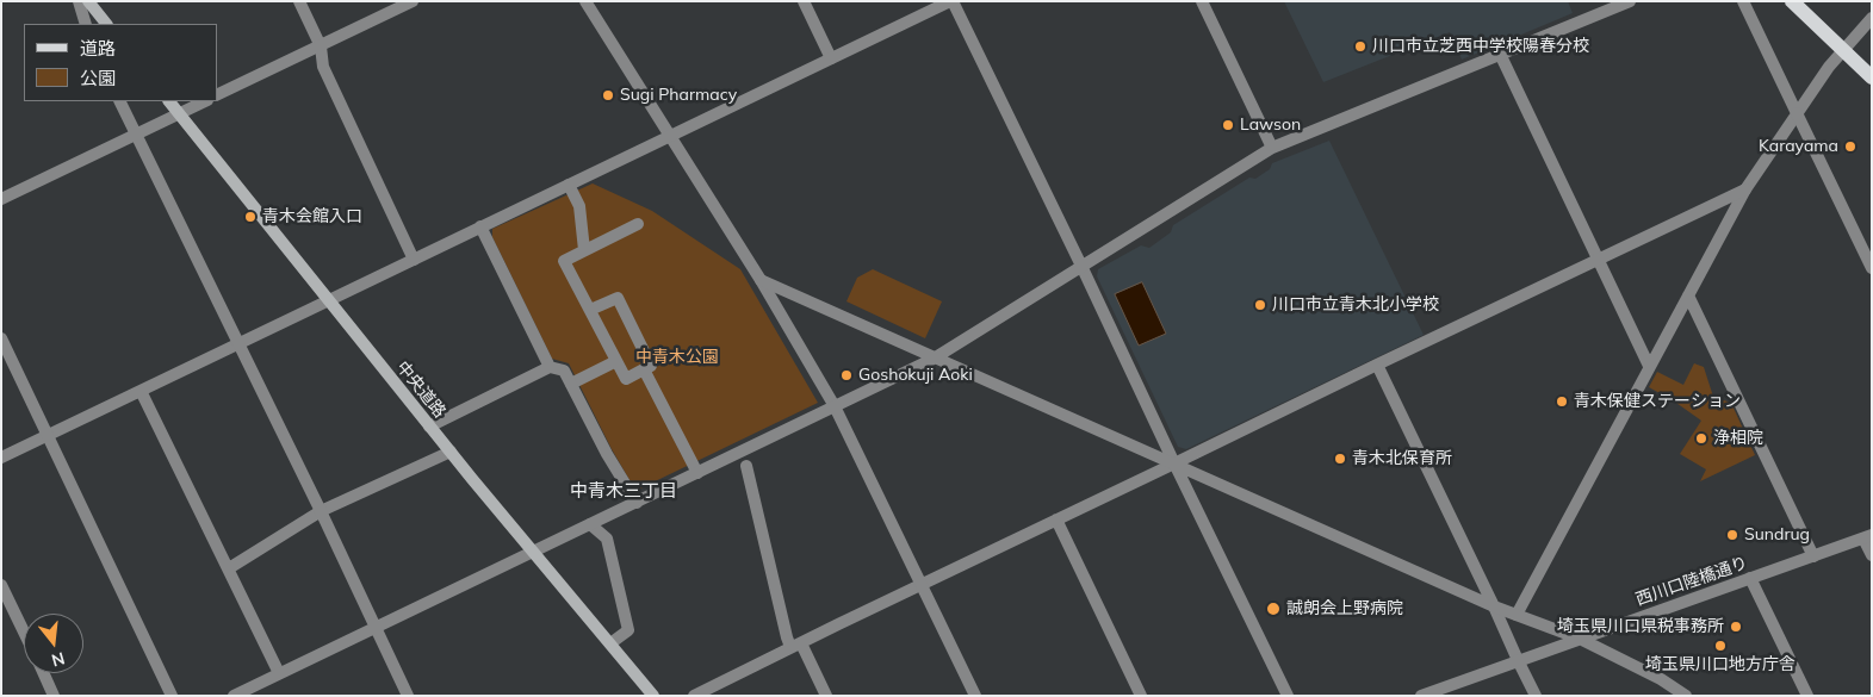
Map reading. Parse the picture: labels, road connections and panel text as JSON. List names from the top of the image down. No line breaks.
{"streets":{"main road":["中央道路"],"street":["西川口陸橋通り"]},"districts":["中青木三丁目"],"parks":["中青木公園"],"places":["川口市立芝西中学校陽春分校","Sugi Pharmacy","Lawson","Karayama","青木会館入口","川口市立青木北小学校","Goshokuji Aoki","青木保健ステーション","浄相院","青木北保育所","Sundrug","誠朗会上野病院","埼玉県川口県税事務所","埼玉県川口地方庁舎"],"legend":["道路","公園"],"north":"bottom"}
